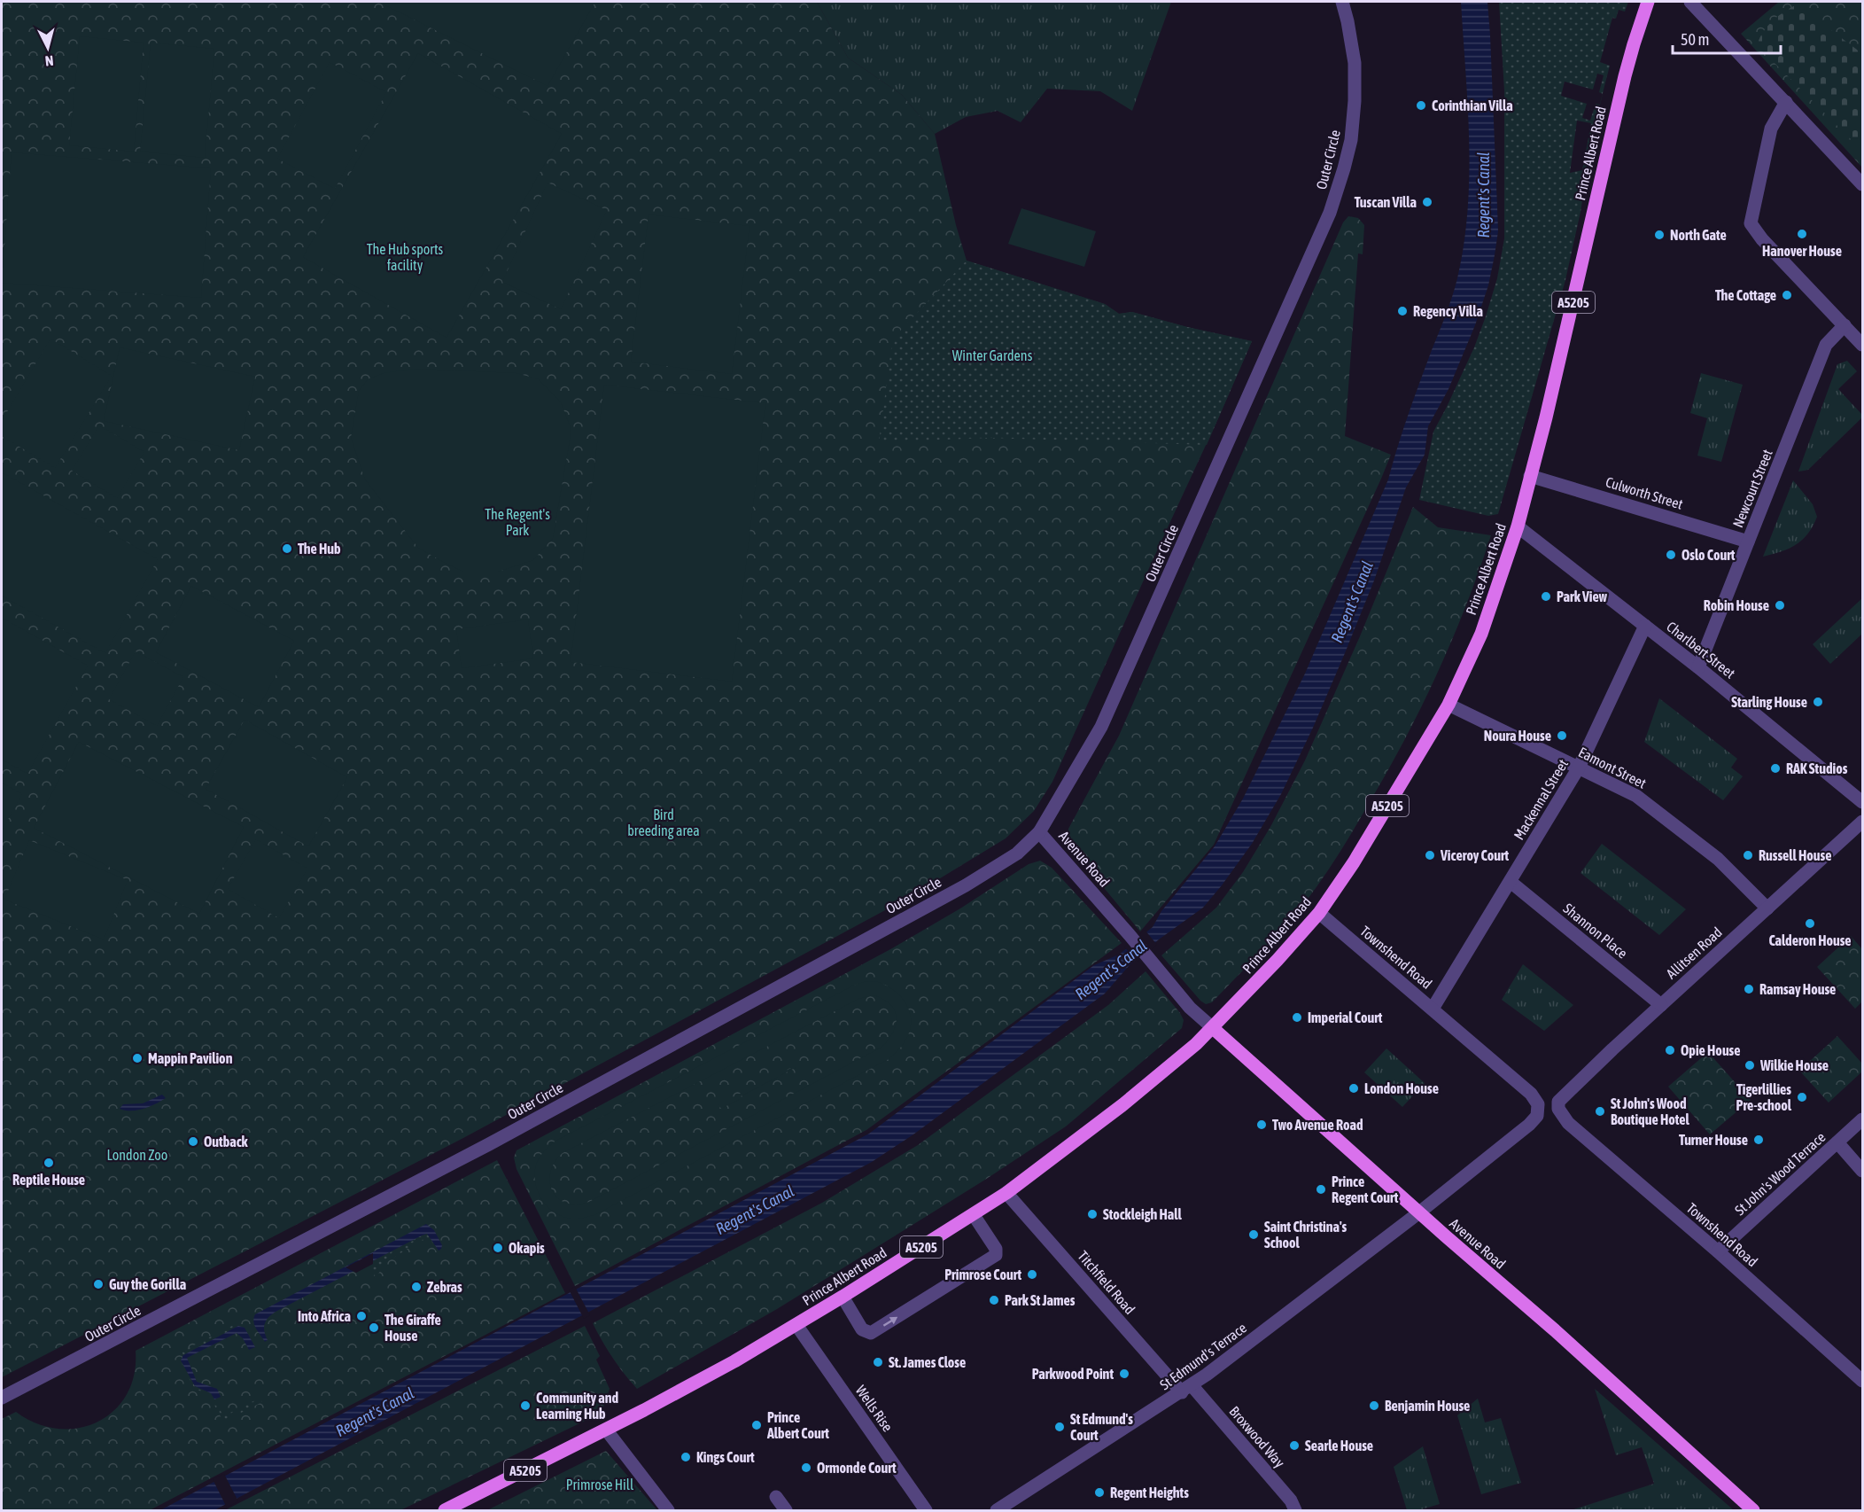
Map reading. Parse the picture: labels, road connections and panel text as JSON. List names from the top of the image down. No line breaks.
{"streets":{"main road":["Prince Albert Road","A5205","Avenue Road"],"street":["Outer Circle","Newcourt Street","Culworth Street","Charlbert Street","Eamont Street","Mackennal Street","Shannon Place","Allitsen Road","Townshend Road","St John's Wood Terrace","Titchfield Road","St Edmund's Terrace","Wells Rise","Broxwood Way"]},"crossings":[["Prince Albert Road","Culworth Street"],["Prince Albert Road","Charlbert Street"],["Prince Albert Road","Eamont Street"],["Prince Albert Road","Avenue Road"],["Prince Albert Road","Townshend Road"],["Prince Albert Road","Titchfield Road"],["Prince Albert Road","Wells Rise"],["Outer Circle","Avenue Road"],["Newcourt Street","Culworth Street"],["Newcourt Street","Charlbert Street"],["Charlbert Street","Mackennal Street"],["Eamont Street","Mackennal Street"],["Eamont Street","Allitsen Road"],["Mackennal Street","Shannon Place"],["Mackennal Street","Townshend Road"],["Avenue Road","Townshend Road"],["Avenue Road","St Edmund's Terrace"],["Shannon Place","Allitsen Road"],["Allitsen Road","Townshend Road"],["Townshend Road","St John's Wood Terrace"],["Townshend Road","St Edmund's Terrace"],["Titchfield Road","St Edmund's Terrace"],["Titchfield Road","Broxwood Way"],["St Edmund's Terrace","Broxwood Way"]],"water":["Regent's Canal"],"parks":["The Hub sports facility","Winter Gardens","The Regent's Park","Bird breeding area","London Zoo","Primrose Hill"],"places":["Corinthian Villa","Tuscan Villa","Hanover House","North Gate","The Cottage","Regency Villa","The Hub","Oslo Court","Park View","Robin House","Starling House","Noura House","RAK Studios","Viceroy Court","Russell House","Calderon House","Ramsay House","Imperial Court","Opie House","Mappin Pavilion","Wilkie House","London House","Tigerlillies Pre-school","St John's Wood Boutique Hotel","Two Avenue Road","Turner House","Outback","Reptile House","Prince Regent Court","Stockleigh Hall","Saint Christina's School","Okapis","Primrose Court","Guy the Gorilla","Zebras","Park St James","Into Africa","The Giraffe House","St. James Close","Parkwood Point","Community and Learning Hub","Benjamin House","Prince Albert Court","St Edmund's Court","Searle House","Kings Court","Ormonde Court","Regent Heights"],"scale_bar":"50 m","north":"bottom"}
